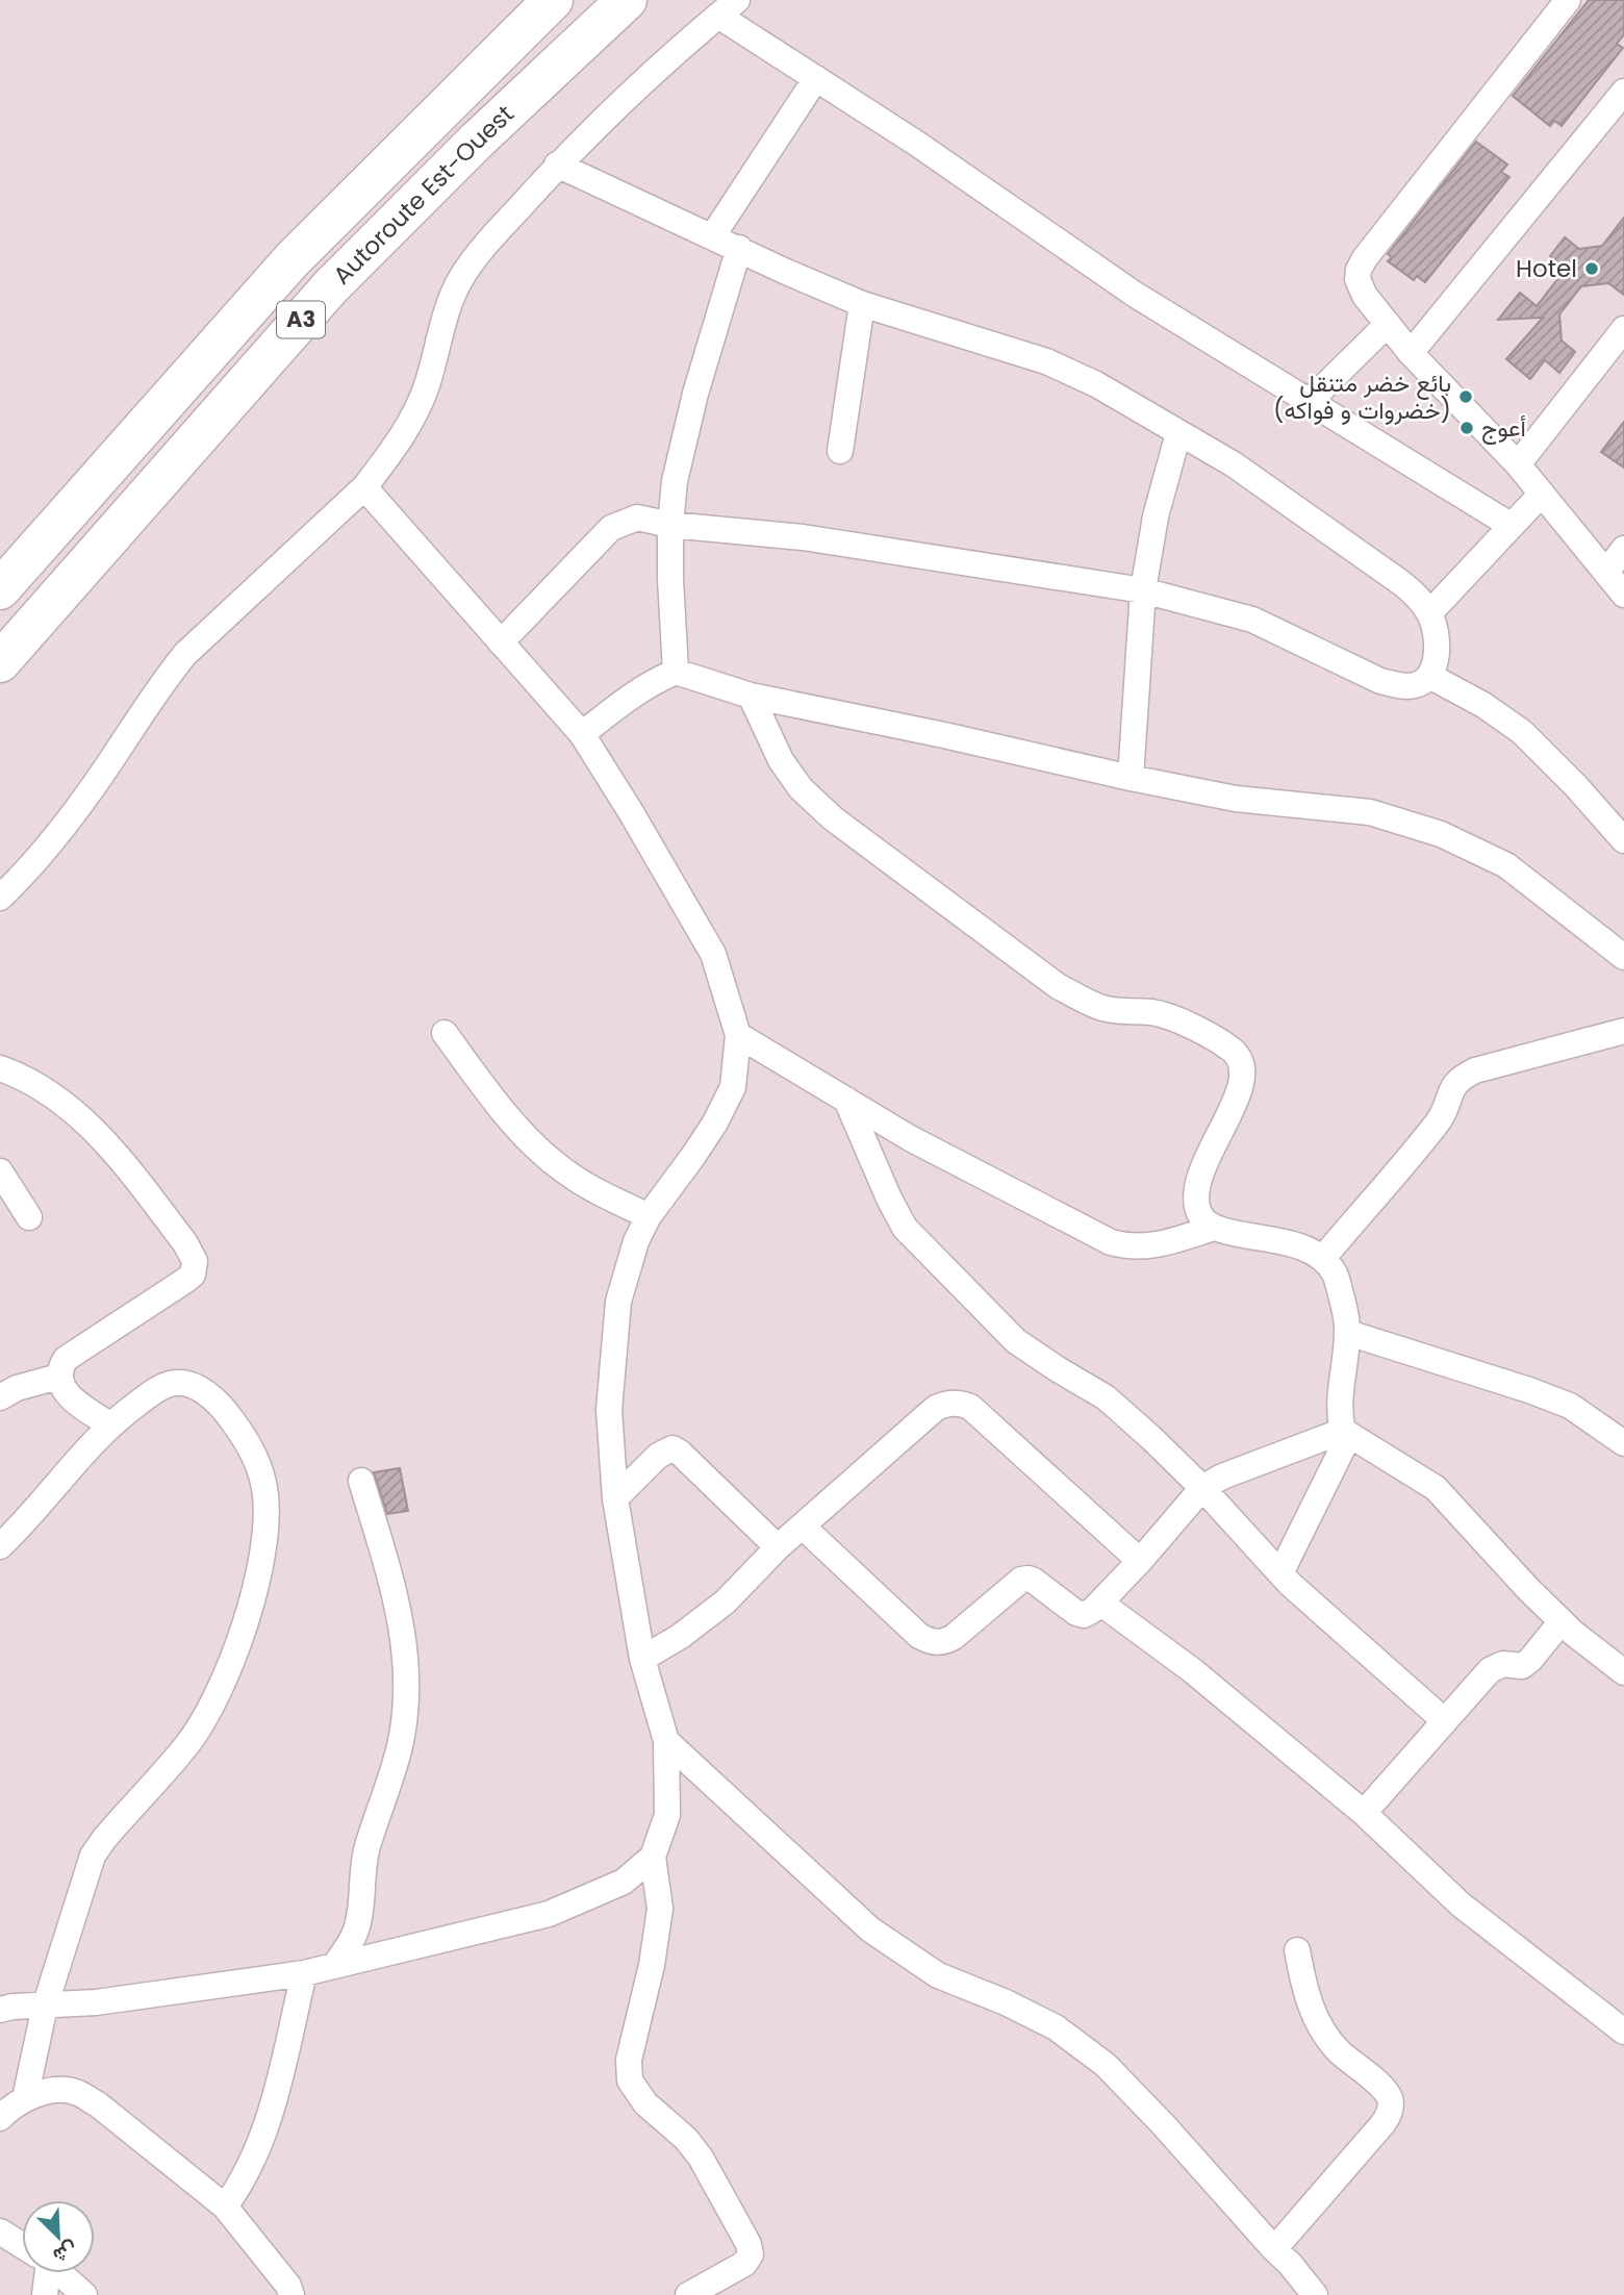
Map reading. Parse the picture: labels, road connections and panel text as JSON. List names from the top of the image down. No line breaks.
{"streets":{"highway":["Autoroute Est-Ouest","A3"]},"places":["Hotel","بائع خضر متنقل (خضروات و فواكه)","أعوج"],"north":"bottom right"}
